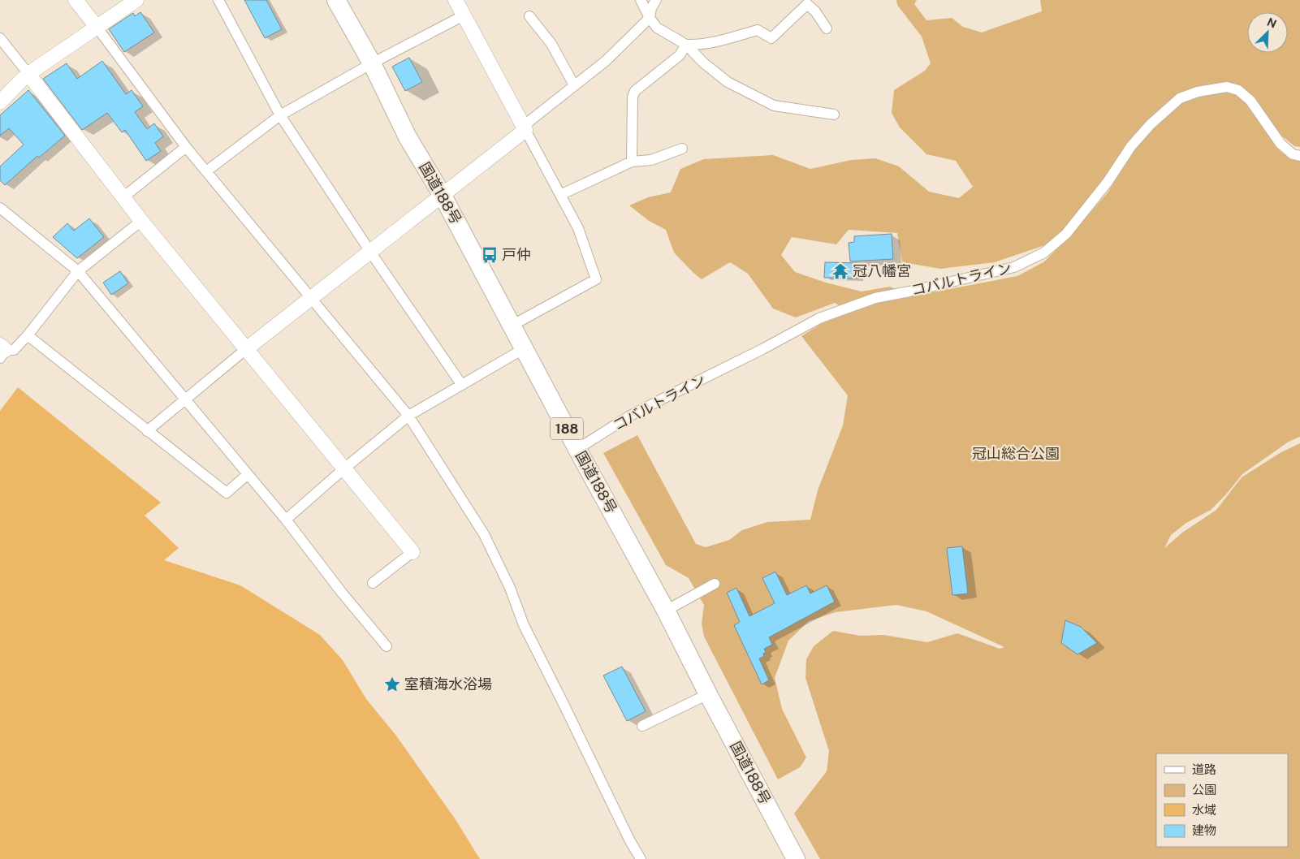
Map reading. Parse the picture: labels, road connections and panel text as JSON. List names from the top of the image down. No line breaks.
{"streets":{"highway":["国道188号","188"],"street":["コバルトライン"]},"crossings":[["国道188号","コバルトライン"]],"parks":["冠山総合公園"],"places":{"bus stop":["戸仲"],"temple":["冠八幡宮"],"place":["室積海水浴場"]},"legend":["道路","公園","水域","建物"],"north":"top right"}
